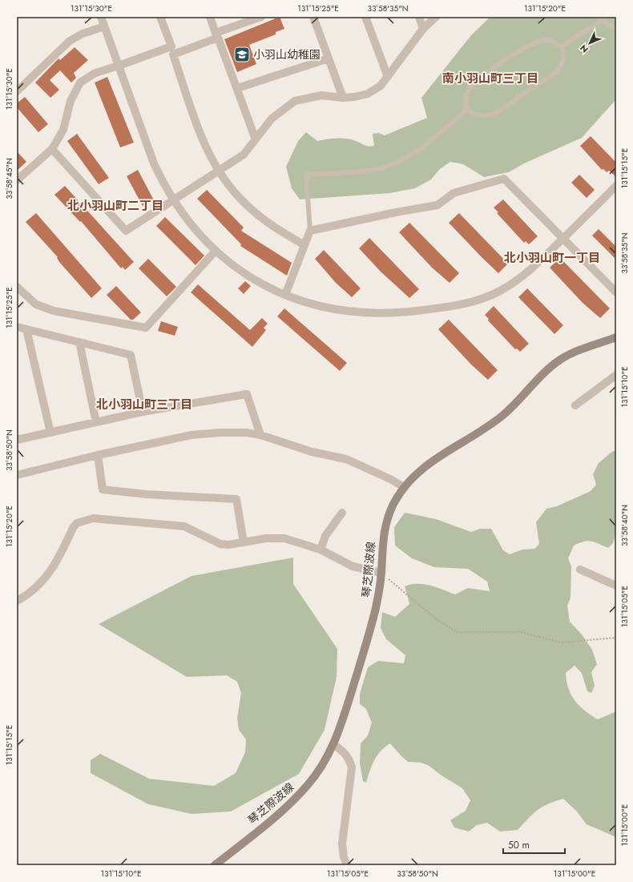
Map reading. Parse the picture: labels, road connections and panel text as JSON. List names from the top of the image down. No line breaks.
{"streets":{"main road":["琴芝際波線"]},"districts":["南小羽山町三丁目","北小羽山町二丁目","北小羽山町一丁目","北小羽山町三丁目"],"places":{"school or university":["小羽山幼稚園"]},"scale_bar":"50 m","north":"bottom left","coordinates":["131°15'30\"E","131°15'25\"E","33°58'35\"N","131°15'20\"E","131°15'15\"E","33°58'45\"N","131°15'10\"E","33°58'50\"N","33°58'40\"N","131°15'05\"E","131°15'00\"E"]}
